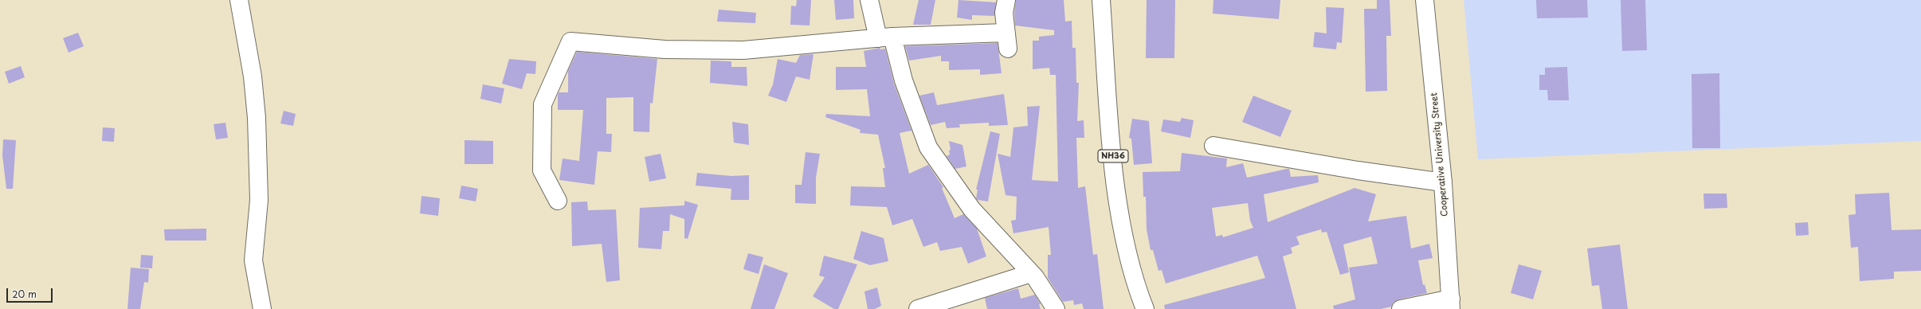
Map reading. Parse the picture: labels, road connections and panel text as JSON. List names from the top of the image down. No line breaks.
{"streets":{"main road":["Cooperative University Street","NH36"]},"scale_bar":"20 m"}
